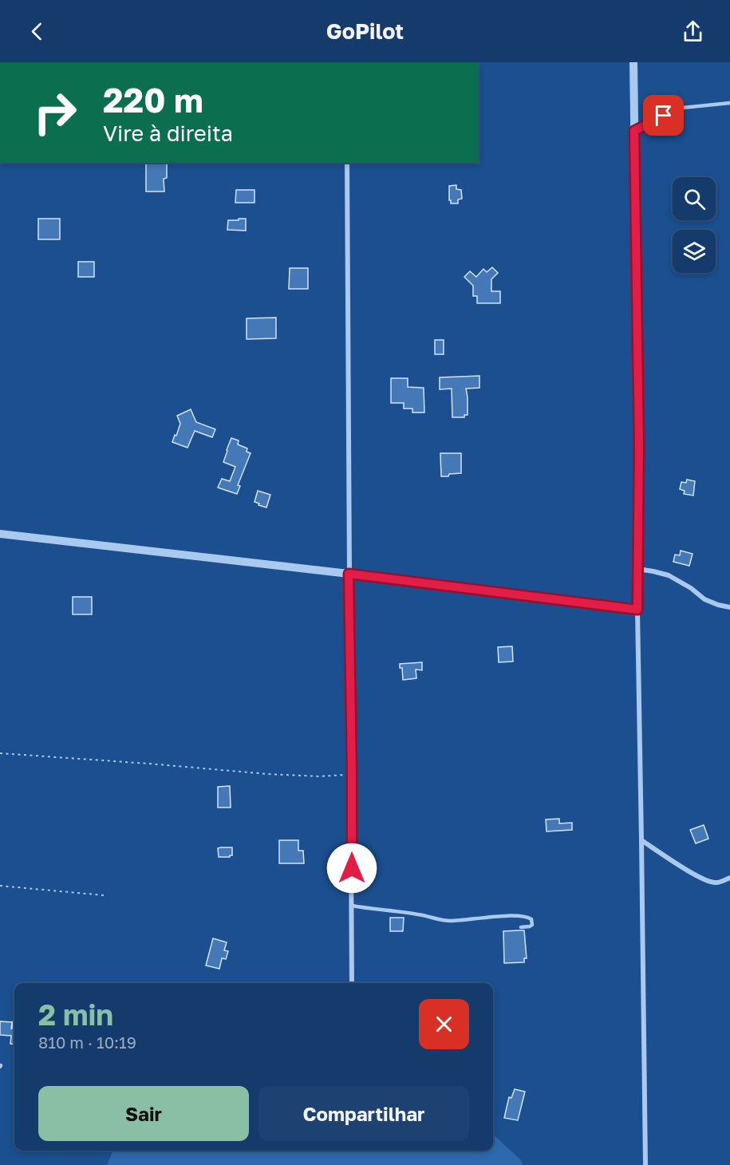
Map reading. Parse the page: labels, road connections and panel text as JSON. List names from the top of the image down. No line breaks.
{"page":{"header":"GoPilot","turn":["220 m","Vire à direita"],"heading":["2 min","810 m · 10:19"],"buttons":["Sair","Compartilhar"]}}
